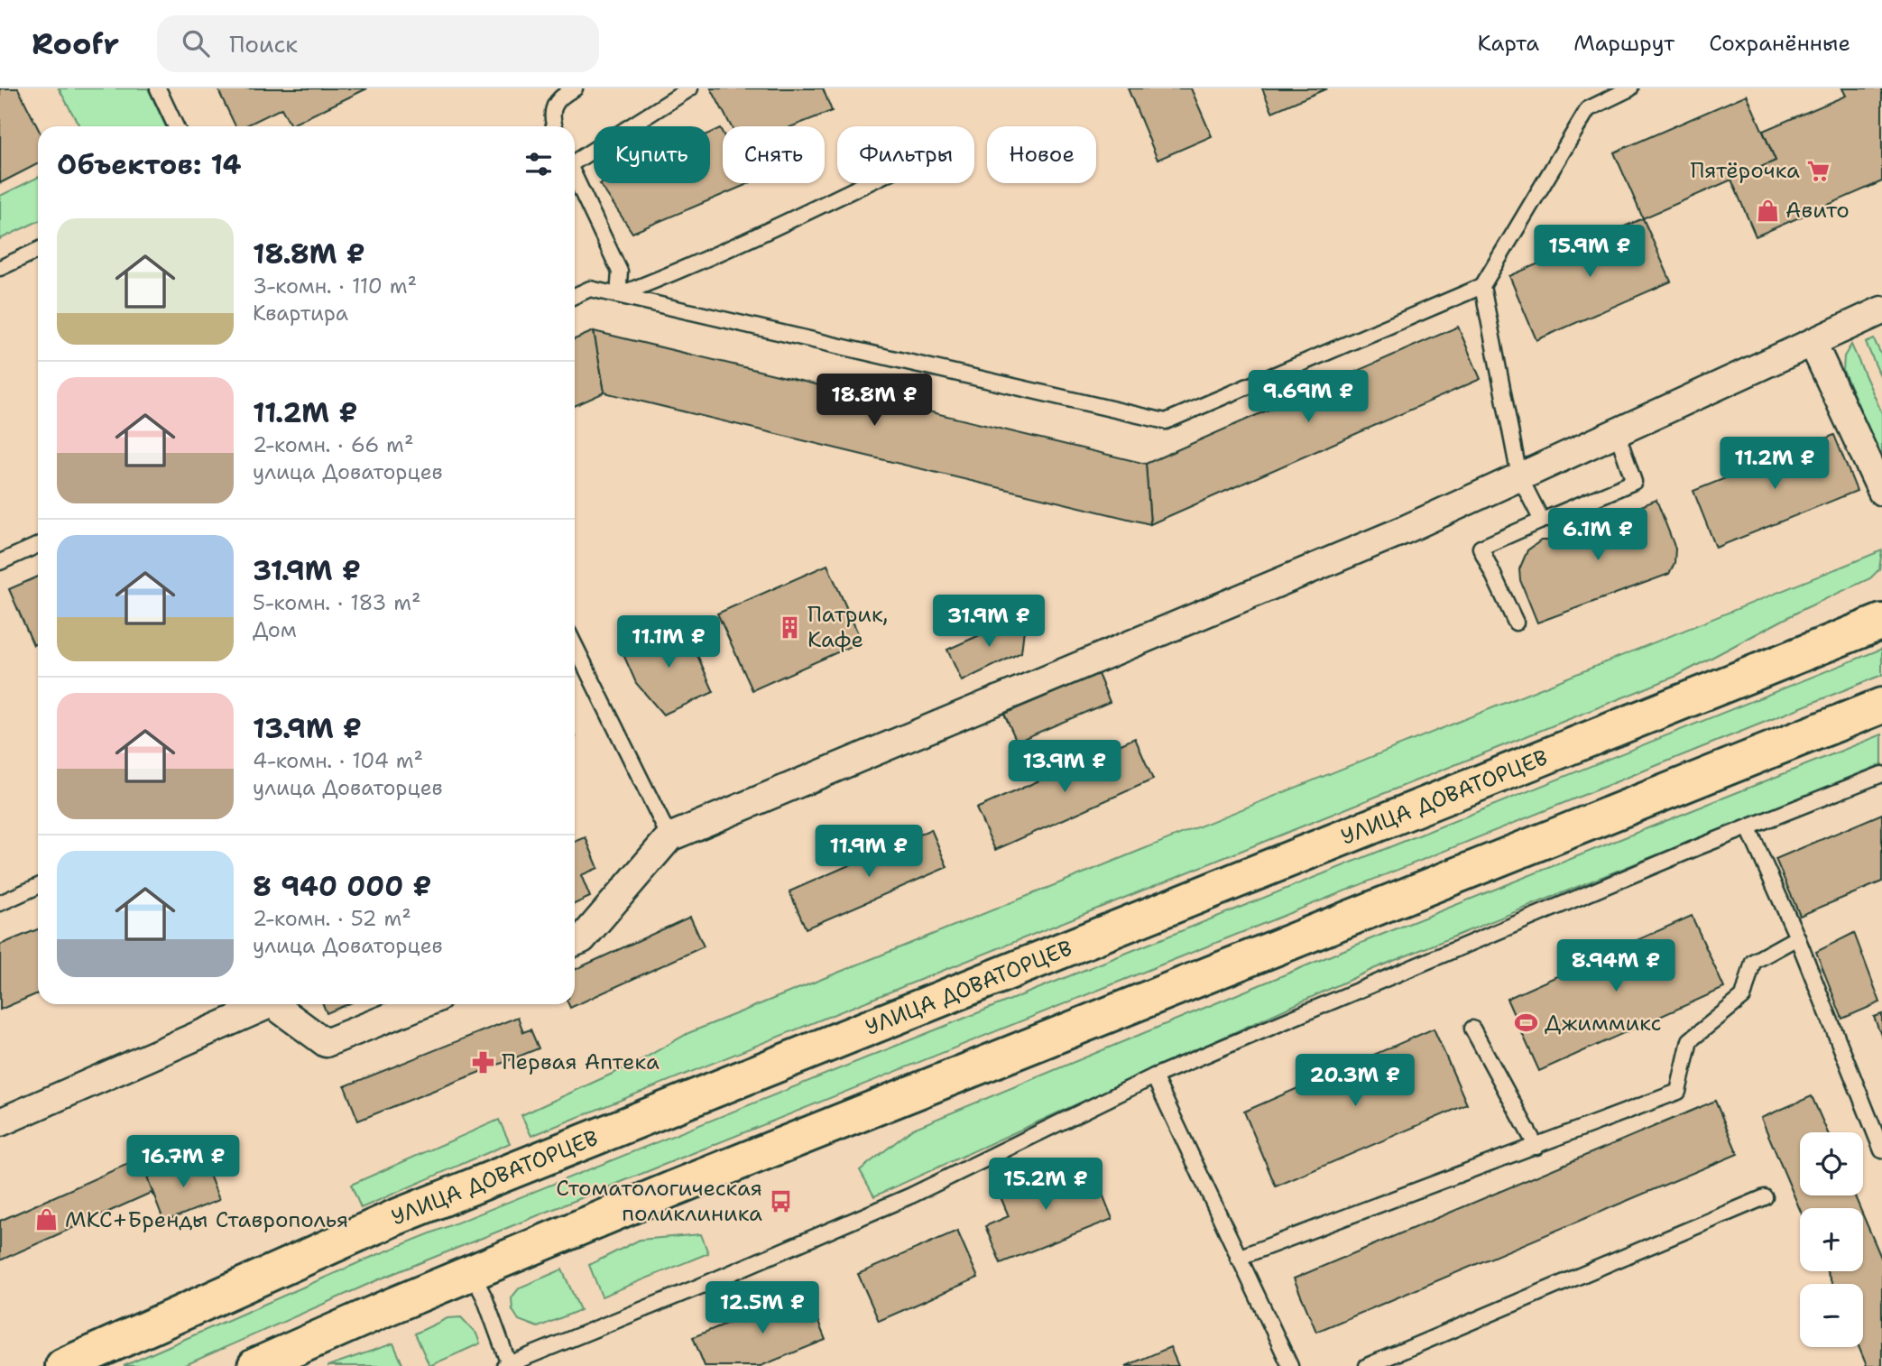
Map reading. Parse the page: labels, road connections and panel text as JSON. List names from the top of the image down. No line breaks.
{"streets":{"main road":["УЛИЦА ДОВАТОРЦЕВ"]},"places":{"supermarket":["Пятёрочка"],"shop":["Авито","МКС+Бренды Ставрополья"],"building":["Патрик, Кафе"],"sports":["Джиммикс"],"pharmacy":["Первая Аптека"],"bus stop":["Стоматологическая поликлиника"]},"page":{"header":"Roofr","search":"Поиск","nav":["Карта","Маршрут","Сохранённые"],"chip":["Купить","Снять","Фильтры","Новое"],"heading":"Объектов: 14","list":[{"name":"18.8M ₽","note":"3-комн. · 110 m² · Квартира"},{"name":"11.2M ₽","note":"2-комн. · 66 m² · улица Доваторцев"},{"name":"31.9M ₽","note":"5-комн. · 183 m² · Дом"},{"name":"13.9M ₽","note":"4-комн. · 104 m² · улица Доваторцев"},{"name":"8 940 000 ₽","note":"2-комн. · 52 m² · улица Доваторцев"}],"price":["15.9M ₽","9.69M ₽","18.8M ₽","11.2M ₽","6.1M ₽","31.9M ₽","11.1M ₽","13.9M ₽","11.9M ₽","8.94M ₽","20.3M ₽","16.7M ₽","15.2M ₽","12.5M ₽"],"map_buttons":["+","−"]}}
